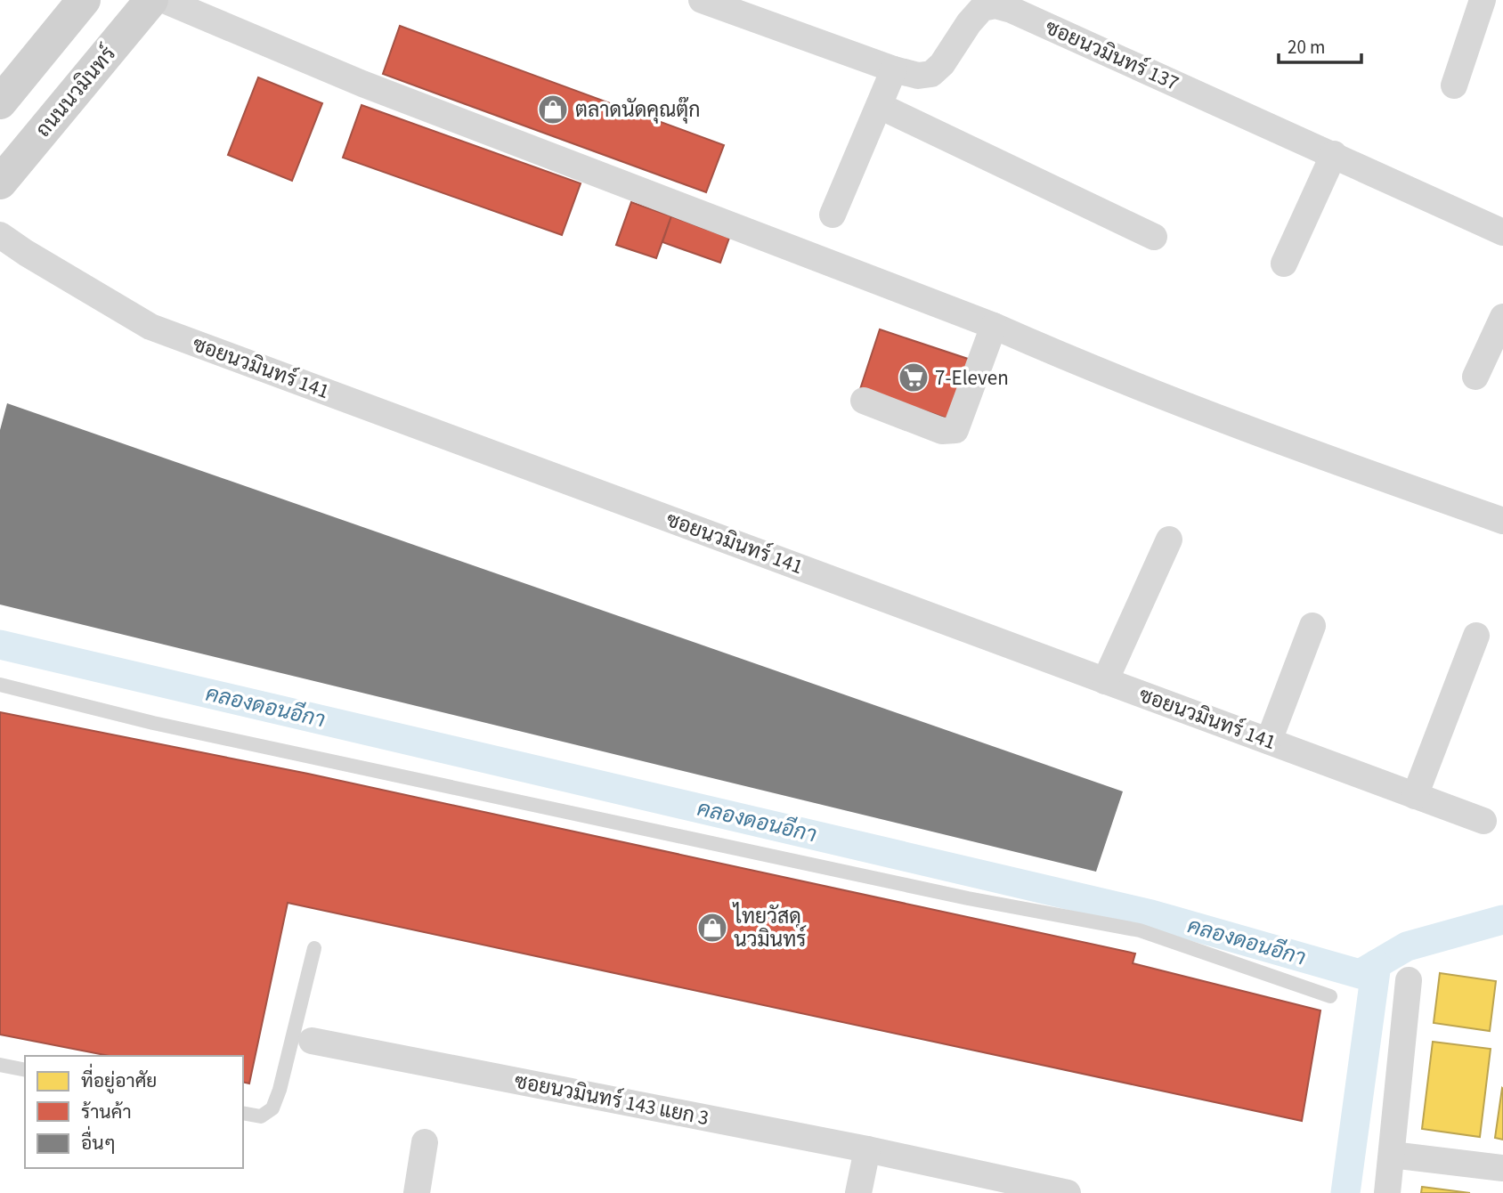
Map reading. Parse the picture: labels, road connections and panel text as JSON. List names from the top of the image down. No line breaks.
{"streets":{"main road":["ถนนนวมินทร์"],"street":["ซอยนวมินทร์ 137","ซอยนวมินทร์ 141","ซอยนวมินทร์ 143 แยก 3"]},"water":["คลองดอนอีกา"],"places":{"shop":["ตลาดนัดคุณตุ๊ก","ไทยวัสดุ นวมินทร์"],"supermarket":["7-Eleven"]},"legend":["ที่อยู่อาศัย","ร้านค้า","อื่นๆ"],"scale_bar":"20 m"}
